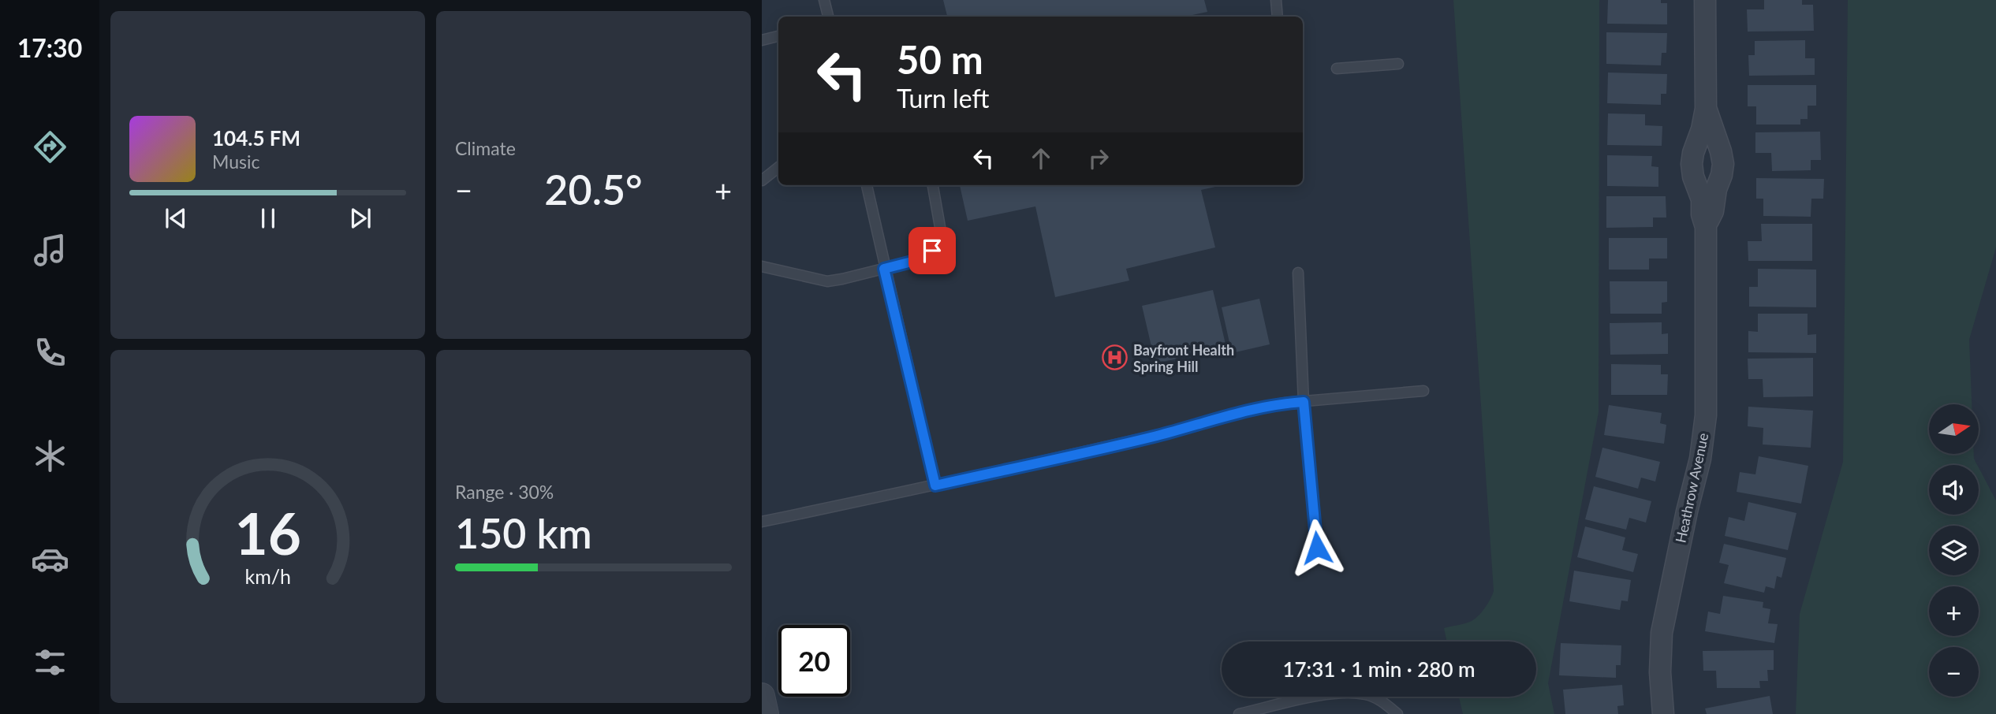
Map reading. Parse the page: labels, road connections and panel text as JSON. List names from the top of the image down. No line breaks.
{"streets":{"street":["Heathrow Avenue"]},"places":{"hospital":["Bayfront Health Spring Hill"]},"north":"right","page":{"tabs":"17:30","tile":["Climate",["Range · 30%","150 km"]],"turn":["50 m","Turn left"],"song":["104.5 FM","Music"],"heat":["−","20.5°","+"],"map_buttons":["+","−"],"limit":"20","trip":"17:31 · 1 min · 280 m","gauge":["16","km/h"]}}
